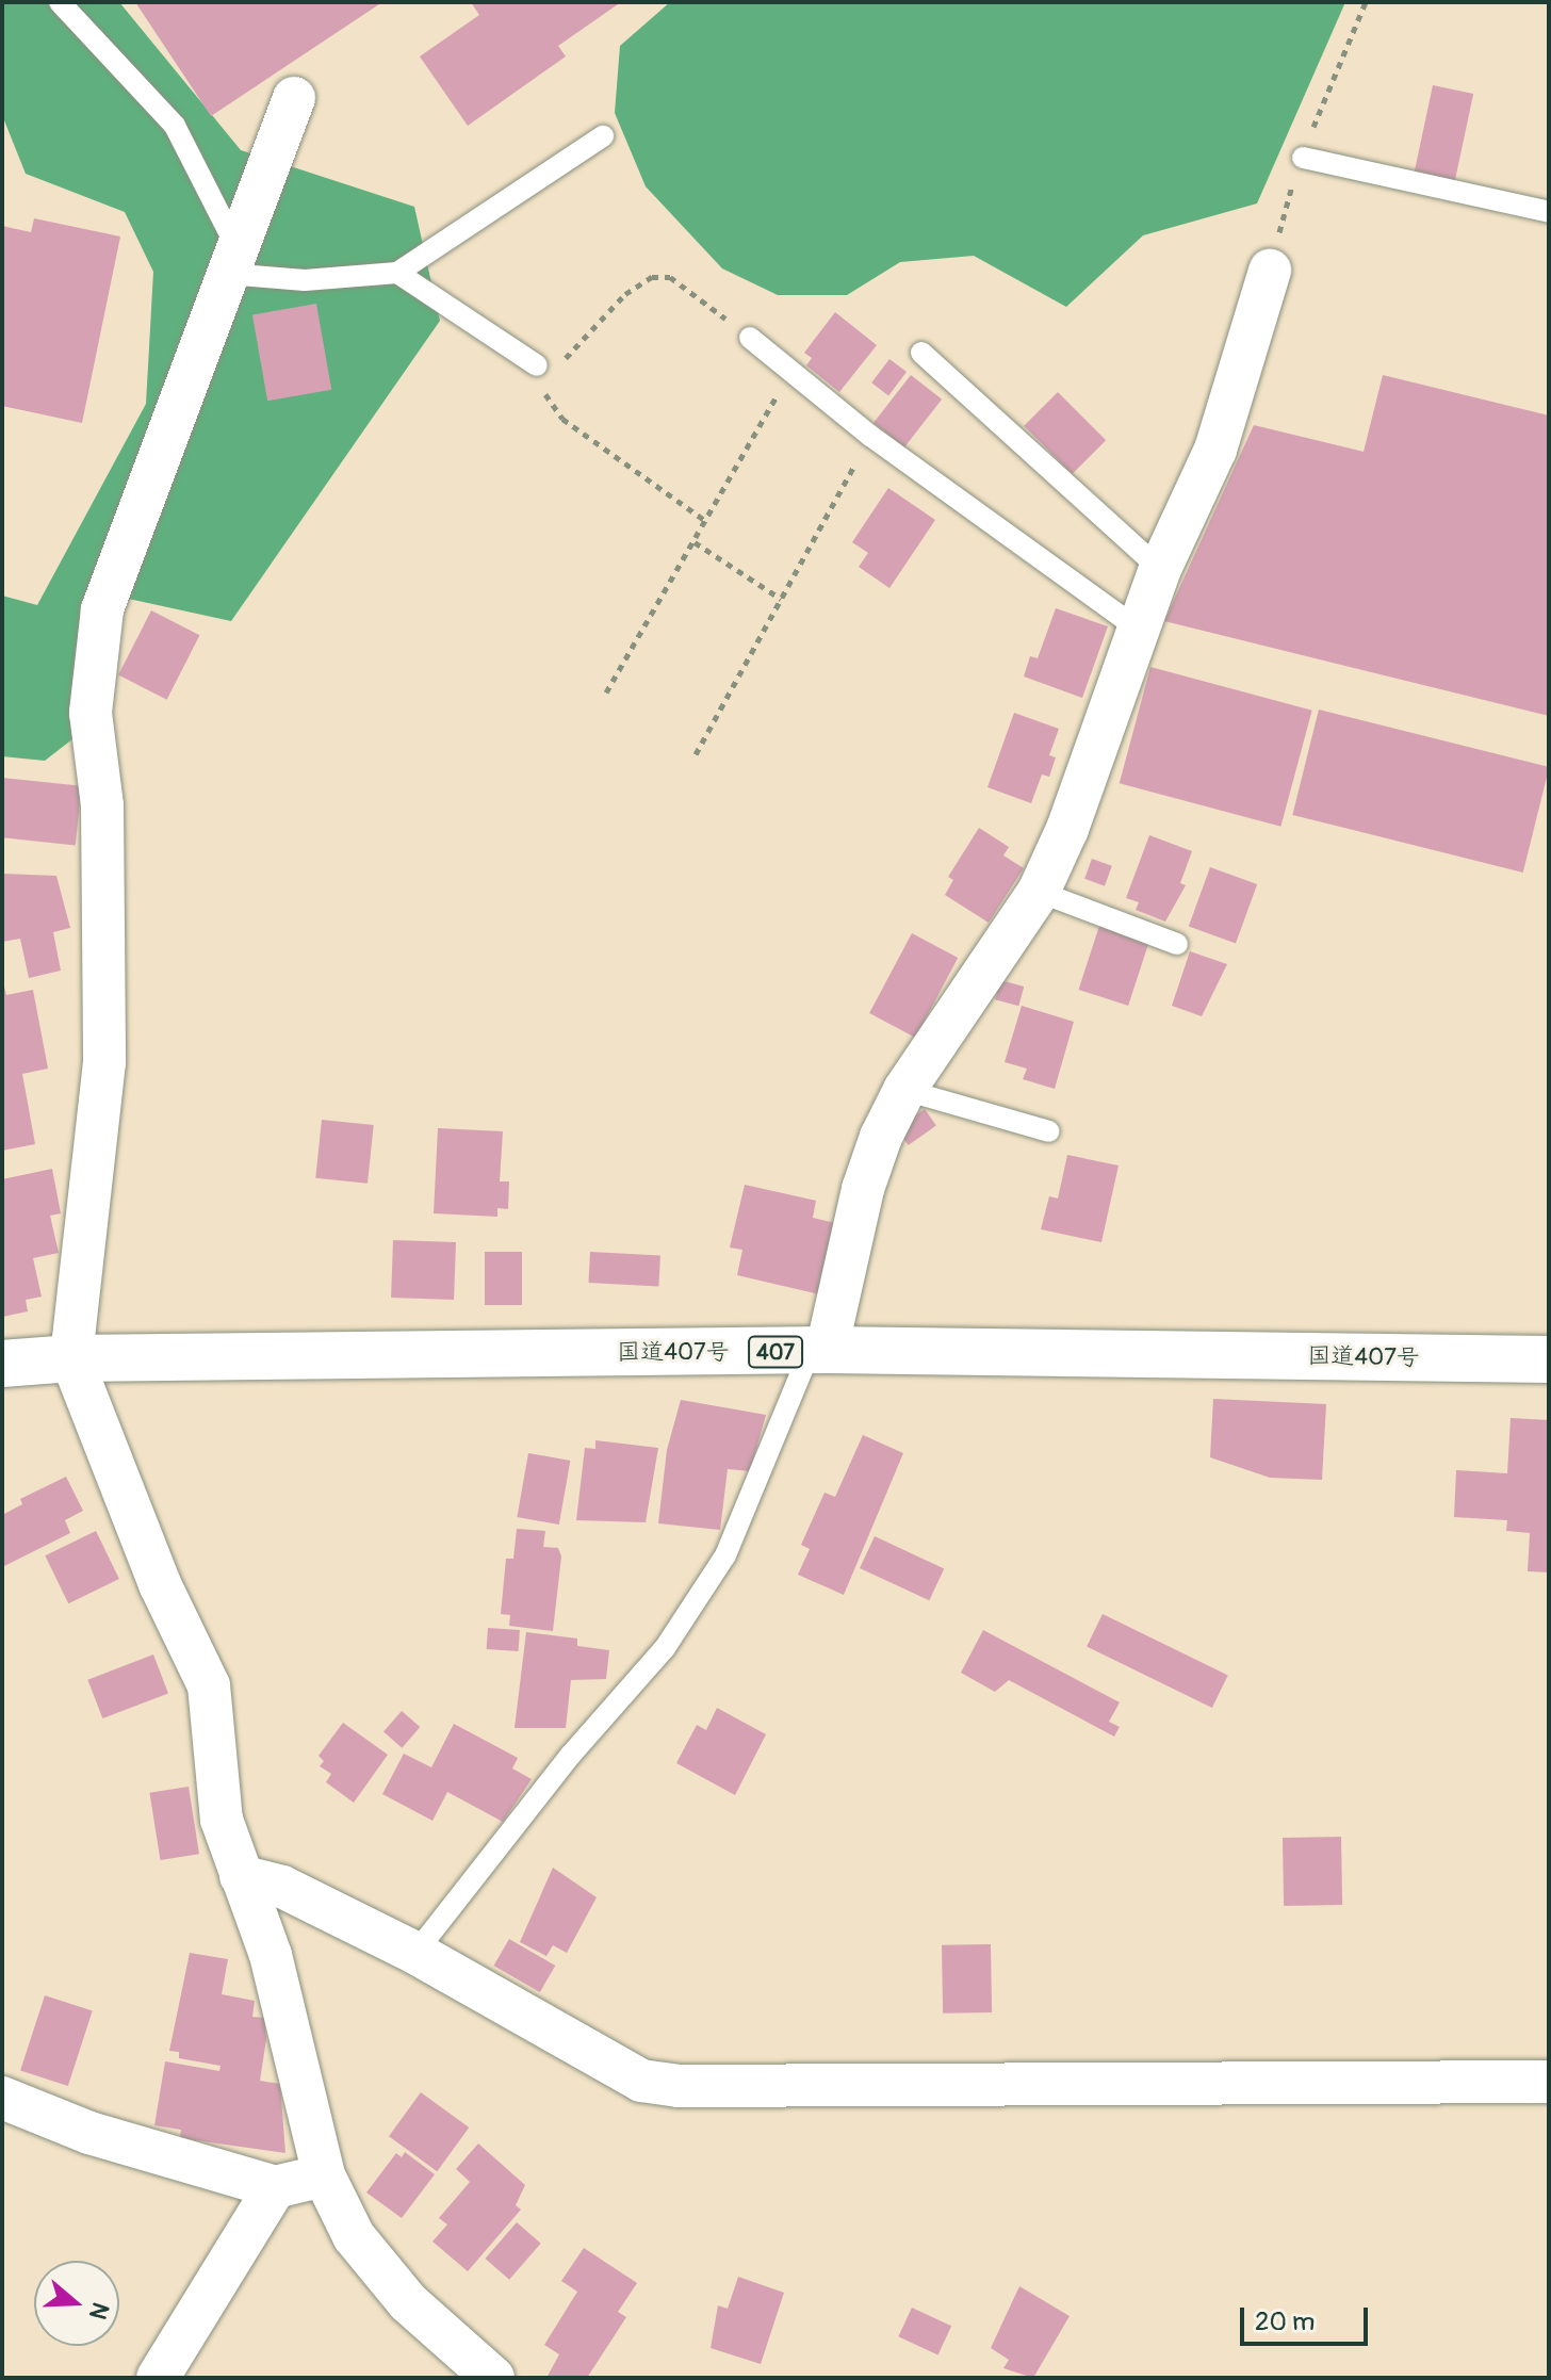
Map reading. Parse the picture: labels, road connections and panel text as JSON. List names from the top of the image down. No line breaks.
{"streets":{"highway":["407","国道407号"]},"scale_bar":"20 m","north":"right"}
